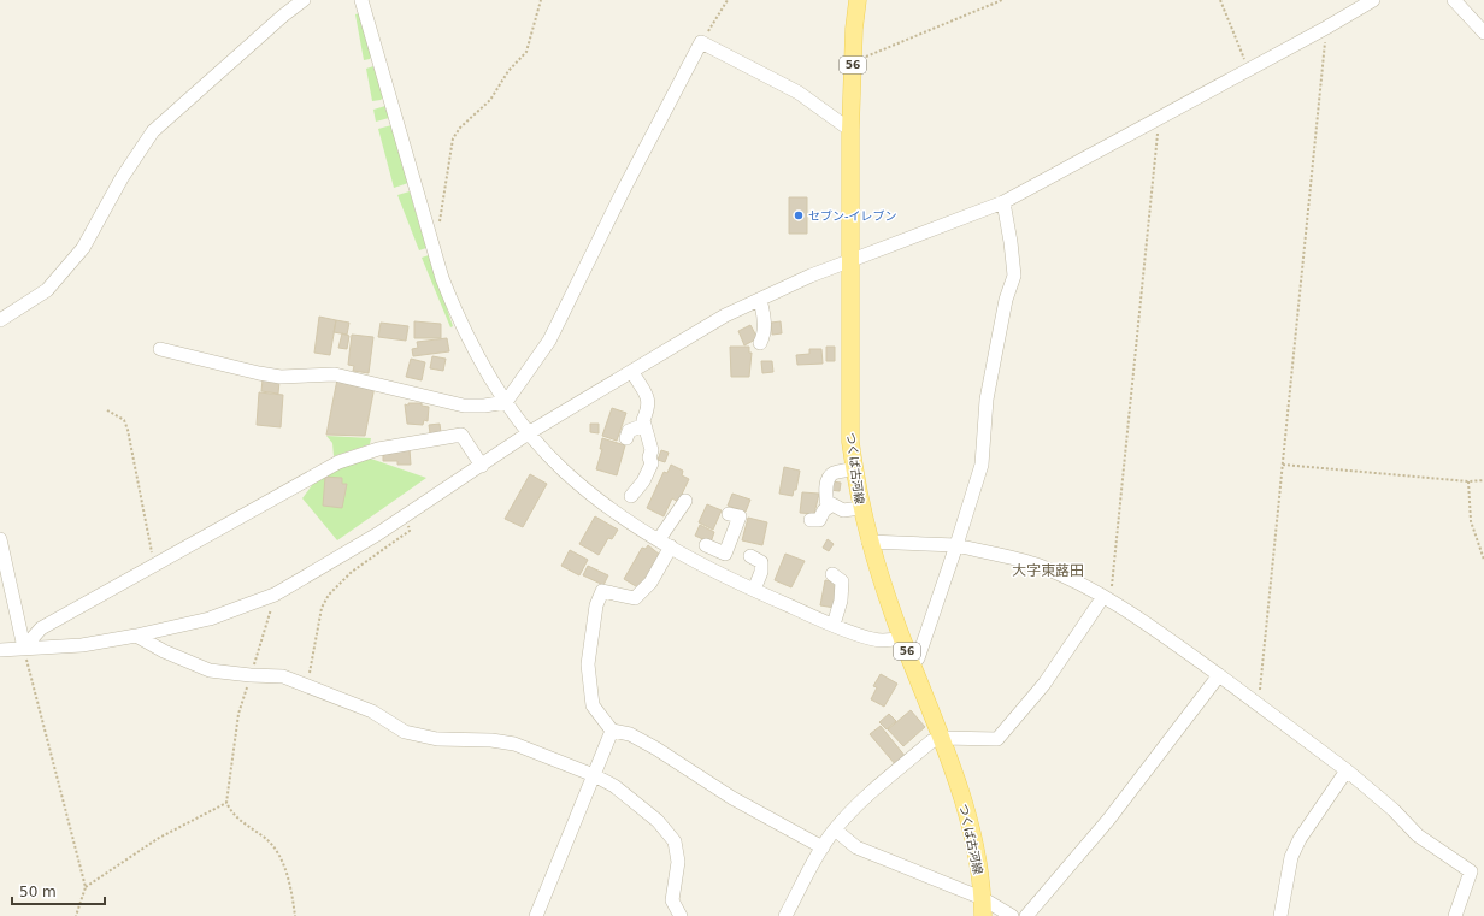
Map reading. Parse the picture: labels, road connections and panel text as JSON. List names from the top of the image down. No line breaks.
{"streets":{"main road":["56","つくば古河線"]},"districts":["大字東蕗田"],"places":["セブン-イレブン"],"scale_bar":"50 m"}
